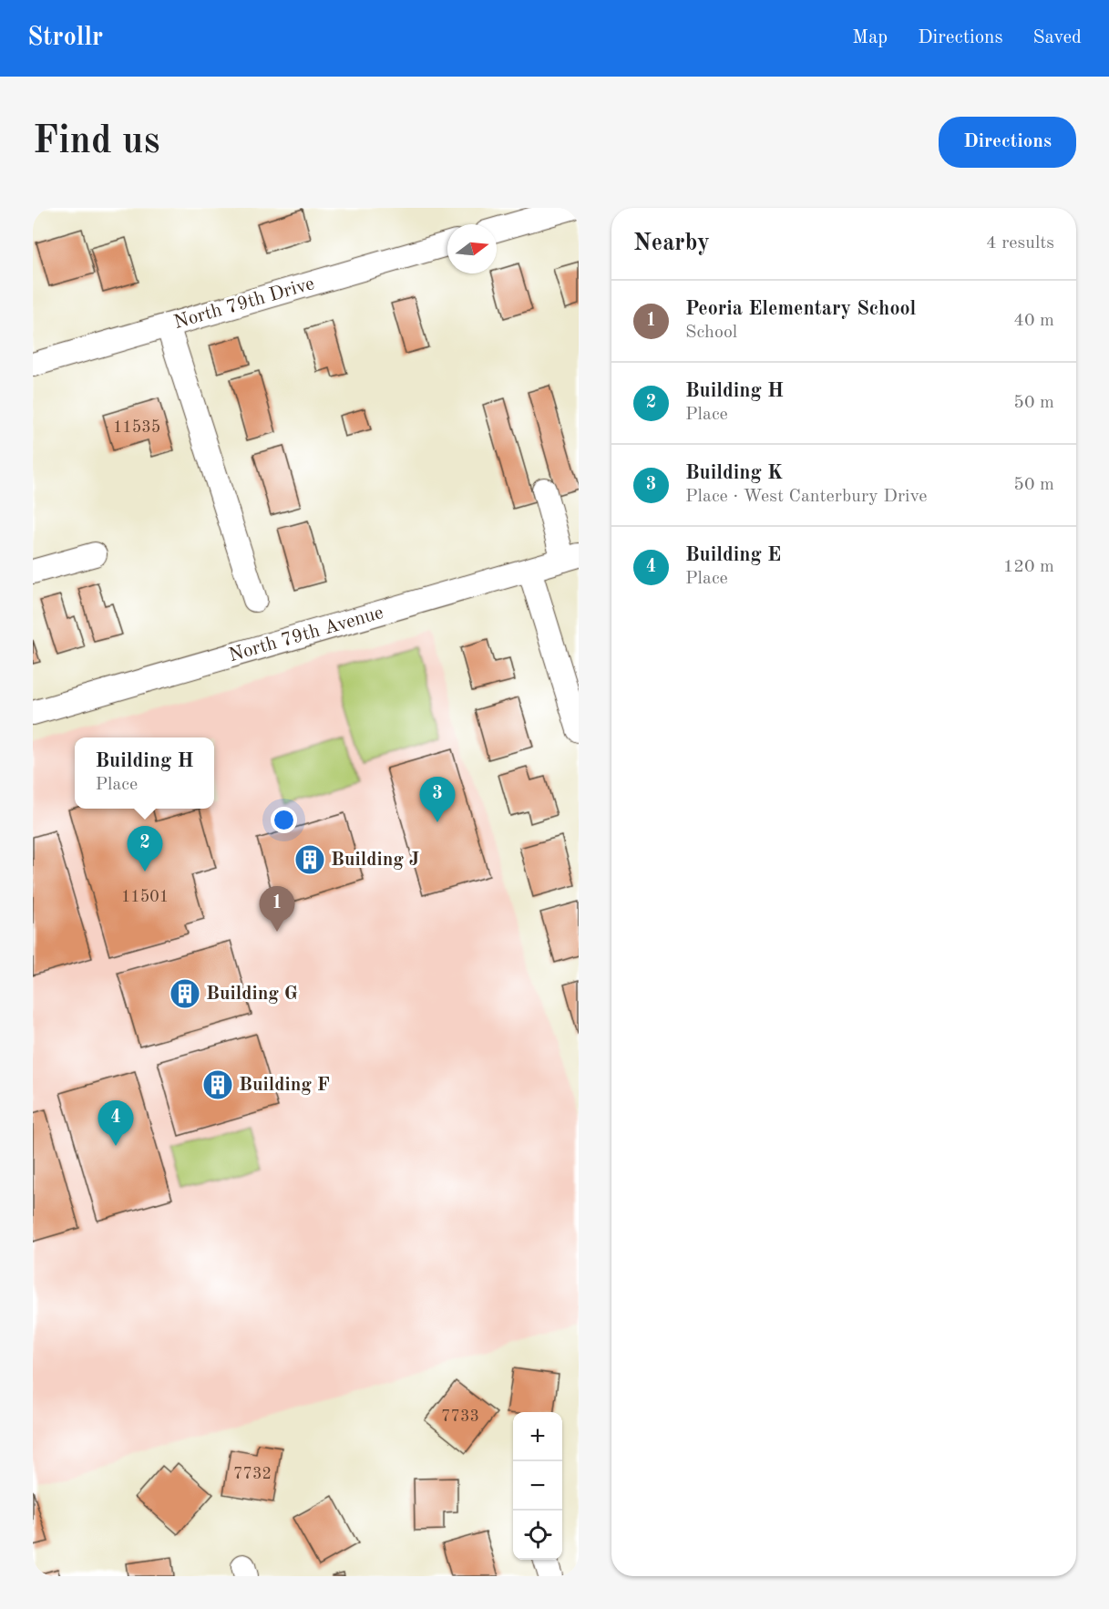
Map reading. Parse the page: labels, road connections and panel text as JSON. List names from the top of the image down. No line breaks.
{"streets":{"street":["North 79th Drive","North 79th Avenue"]},"places":{"building":["Building J","Building G","Building F"]},"house_numbers":["11535","11501","7733","7732"],"north":"right","page":{"header":"Strollr","nav":["Map","Directions","Saved"],"buttons":"Directions","title":"Find us","heading":["Nearby","4 results"],"list":[{"mark":"1","name":"Peoria Elementary School","note":"School","value":"40 m"},{"mark":"2","name":"Building H","note":"Place","value":"50 m"},{"mark":"3","name":"Building K","note":"Place · West Canterbury Drive","value":"50 m"},{"mark":"4","name":"Building E","note":"Place","value":"120 m"}],"popup":["Building H","Place"],"pins":["3","2","1","4"],"map_buttons":["+","−"]}}
